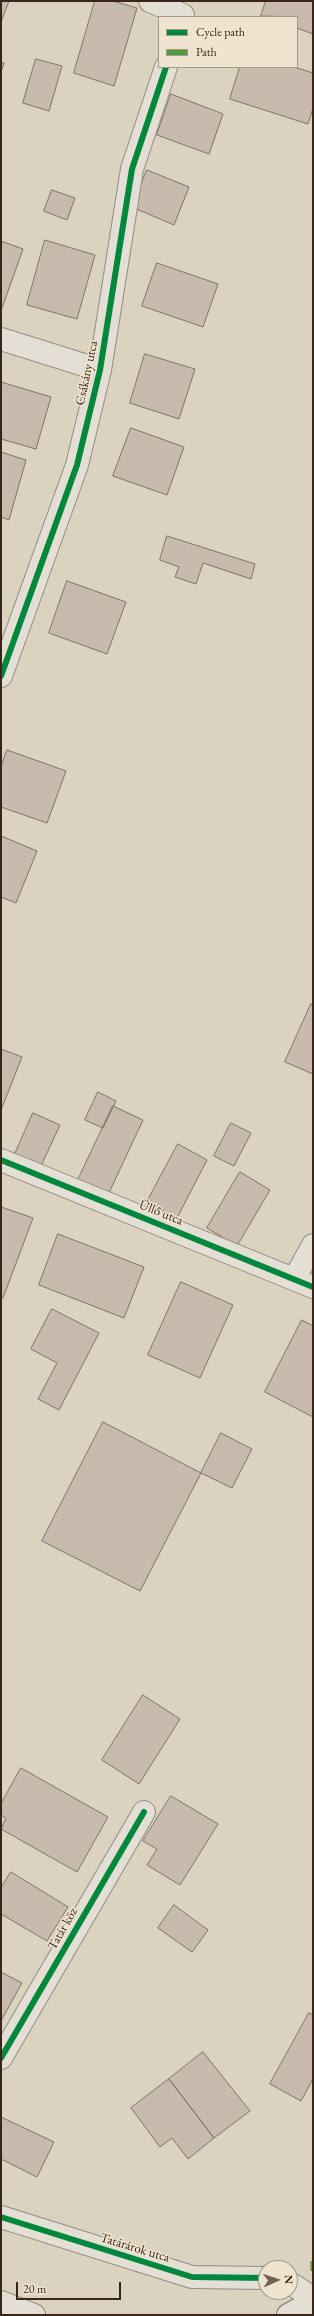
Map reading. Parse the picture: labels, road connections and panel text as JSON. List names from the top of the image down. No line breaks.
{"streets":{"street":["Csákány utca","Üllő utca","Tatár köz","Tatárárok utca"]},"legend":["Cycle path","Path"],"scale_bar":"20 m","north":"right"}
